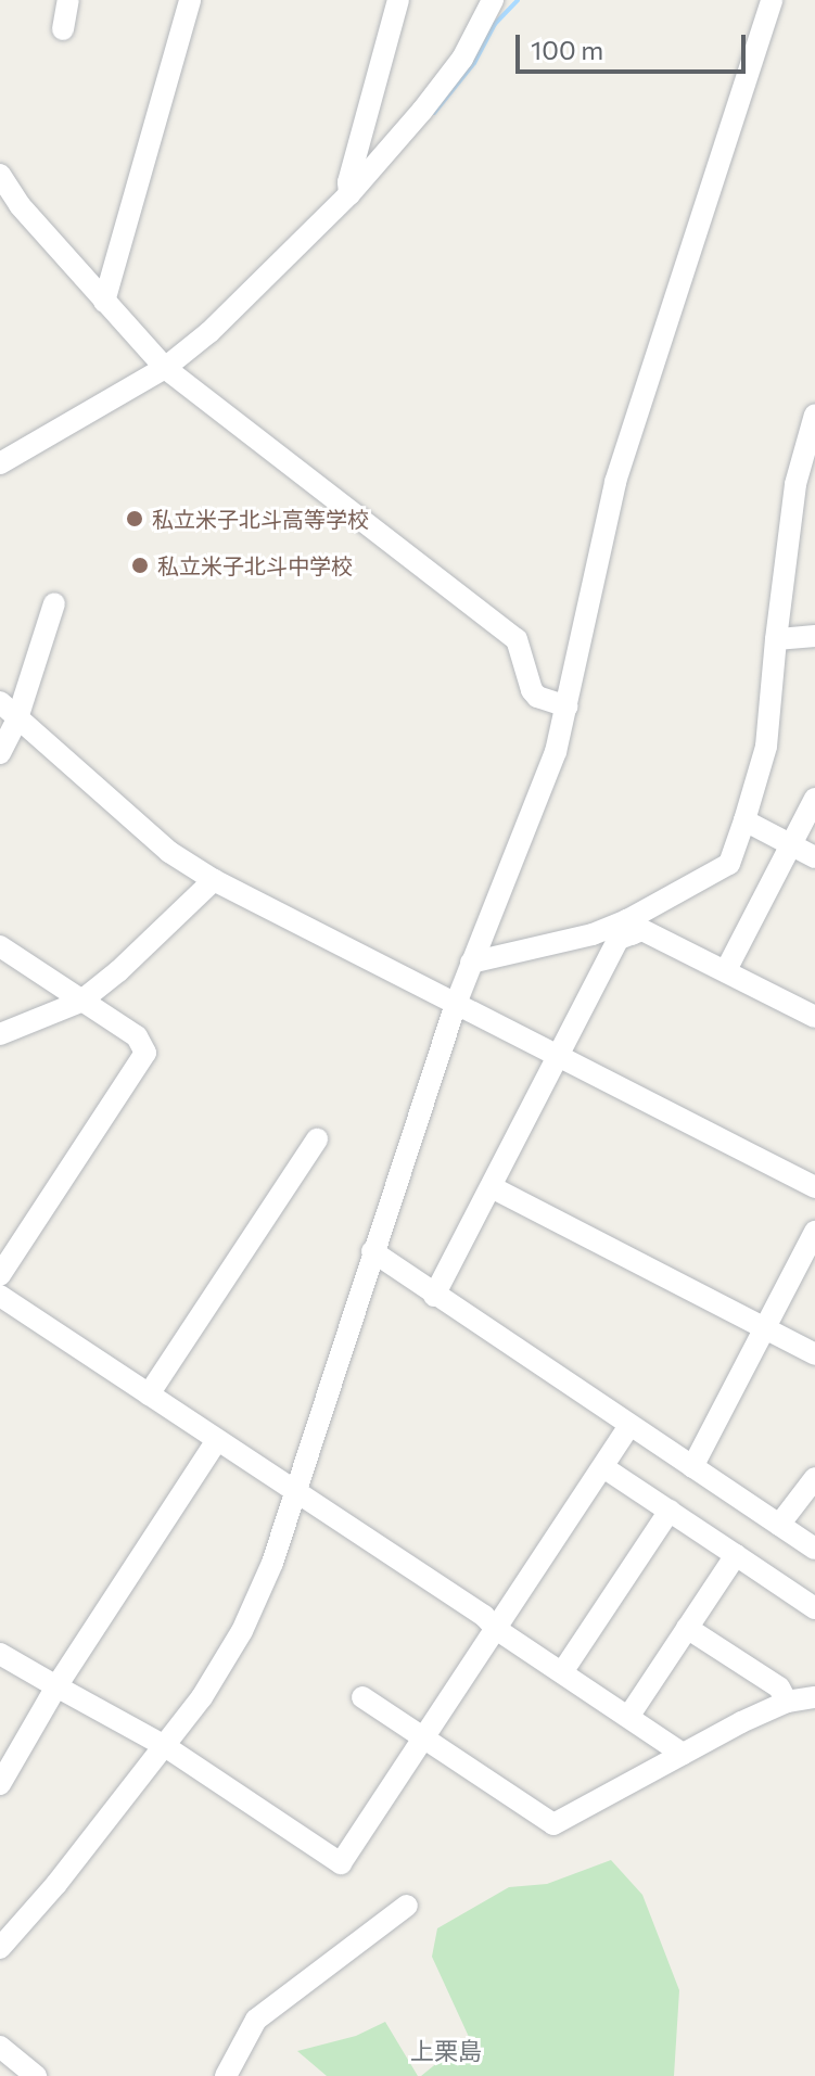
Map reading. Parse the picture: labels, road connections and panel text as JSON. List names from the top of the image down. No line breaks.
{"districts":["上栗島"],"places":["私立米子北斗高等学校","私立米子北斗中学校"],"scale_bar":"100 m"}
